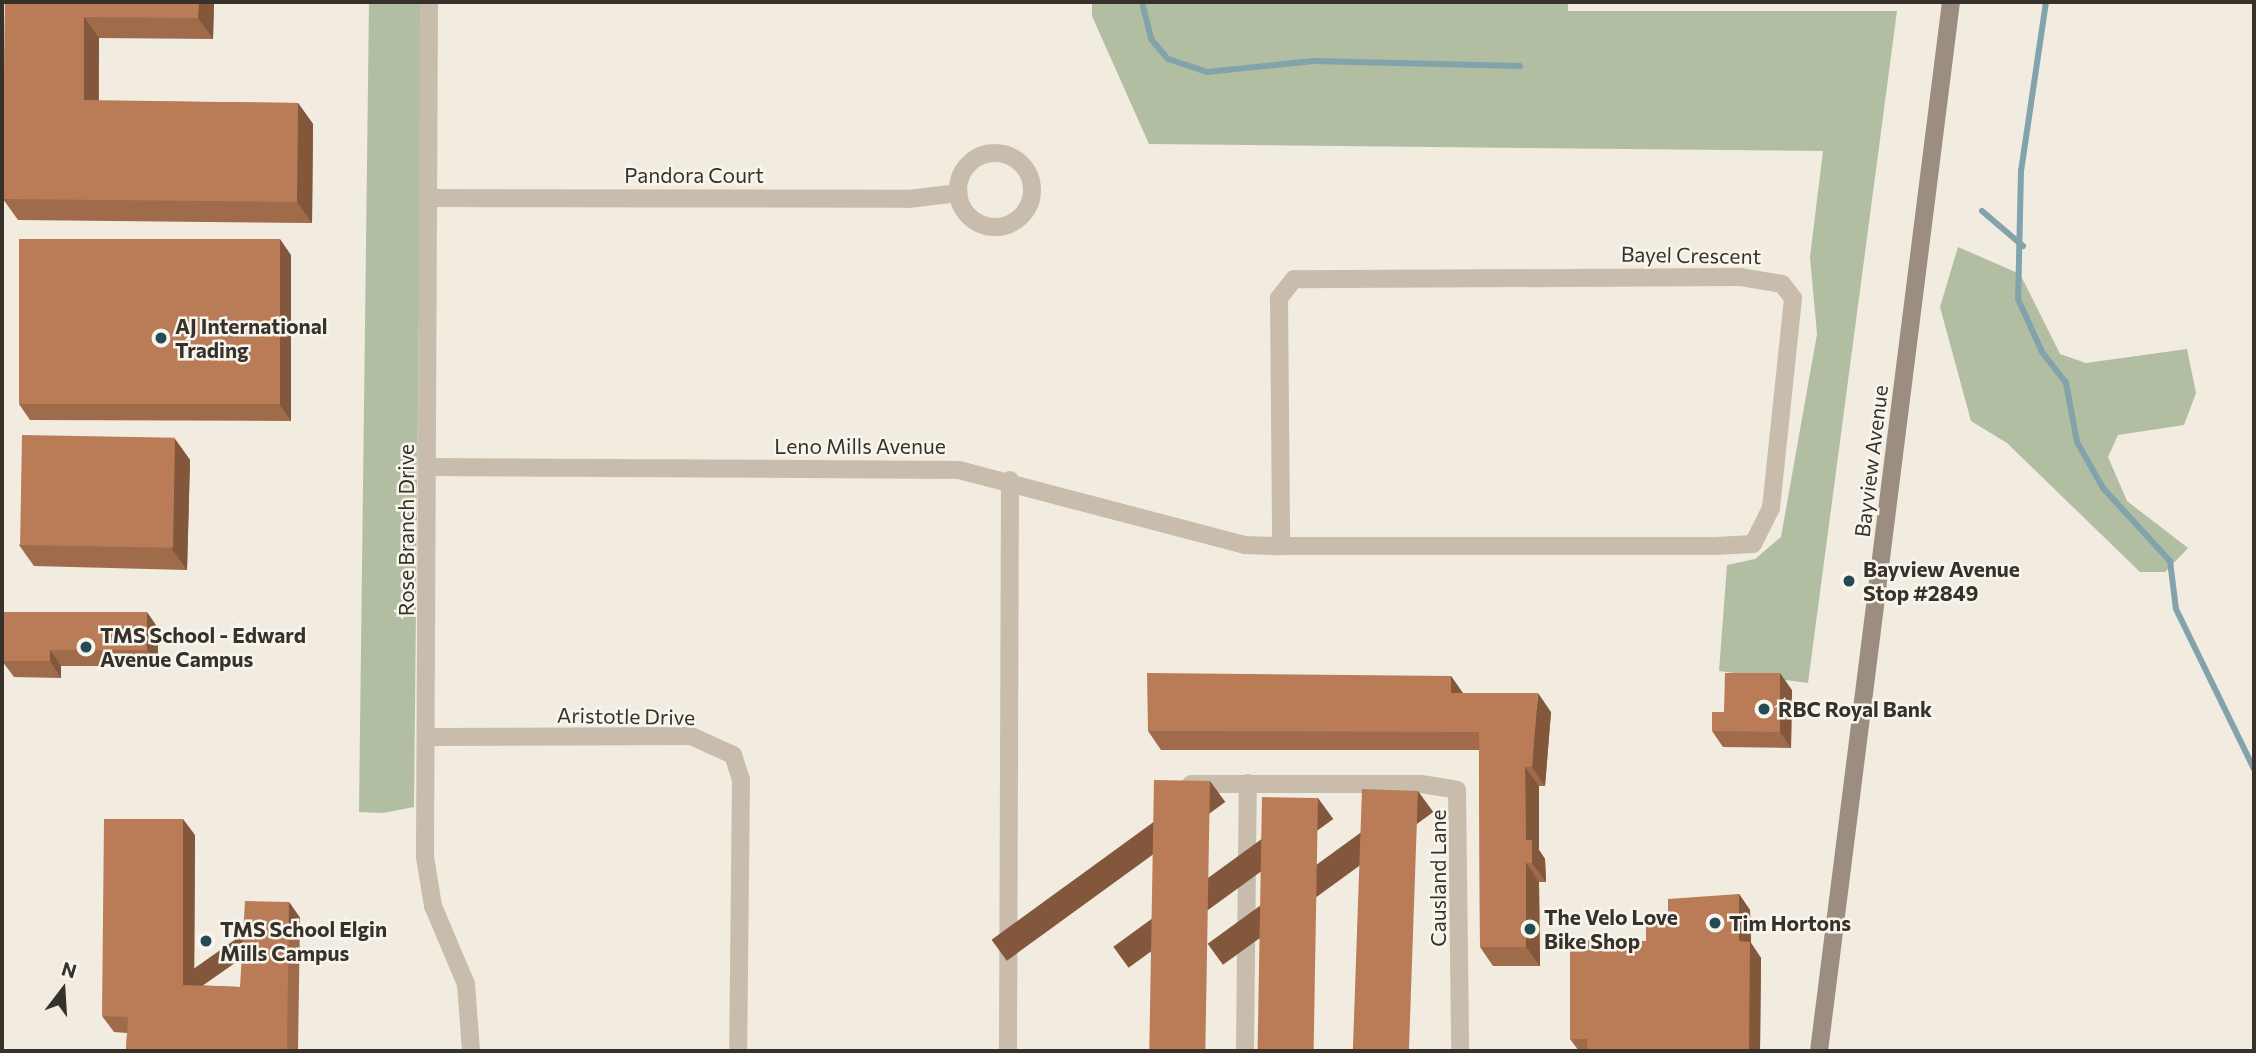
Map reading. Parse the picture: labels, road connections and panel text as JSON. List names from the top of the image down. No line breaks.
{"streets":{"main road":["Bayview Avenue"],"street":["Pandora Court","Bayel Crescent","Leno Mills Avenue","Rose Branch Drive","Aristotle Drive","Causland Lane"]},"crossings":[["Pandora Court","Rose Branch Drive"],["Bayel Crescent","Leno Mills Avenue"],["Leno Mills Avenue","Rose Branch Drive"],["Rose Branch Drive","Aristotle Drive"]],"places":["AJ International Trading","Bayview Avenue Stop #2849","TMS School - Edward Avenue Campus","RBC Royal Bank","Tim Hortons","The Velo Love Bike Shop","TMS School Elgin Mills Campus"],"north":"top"}
